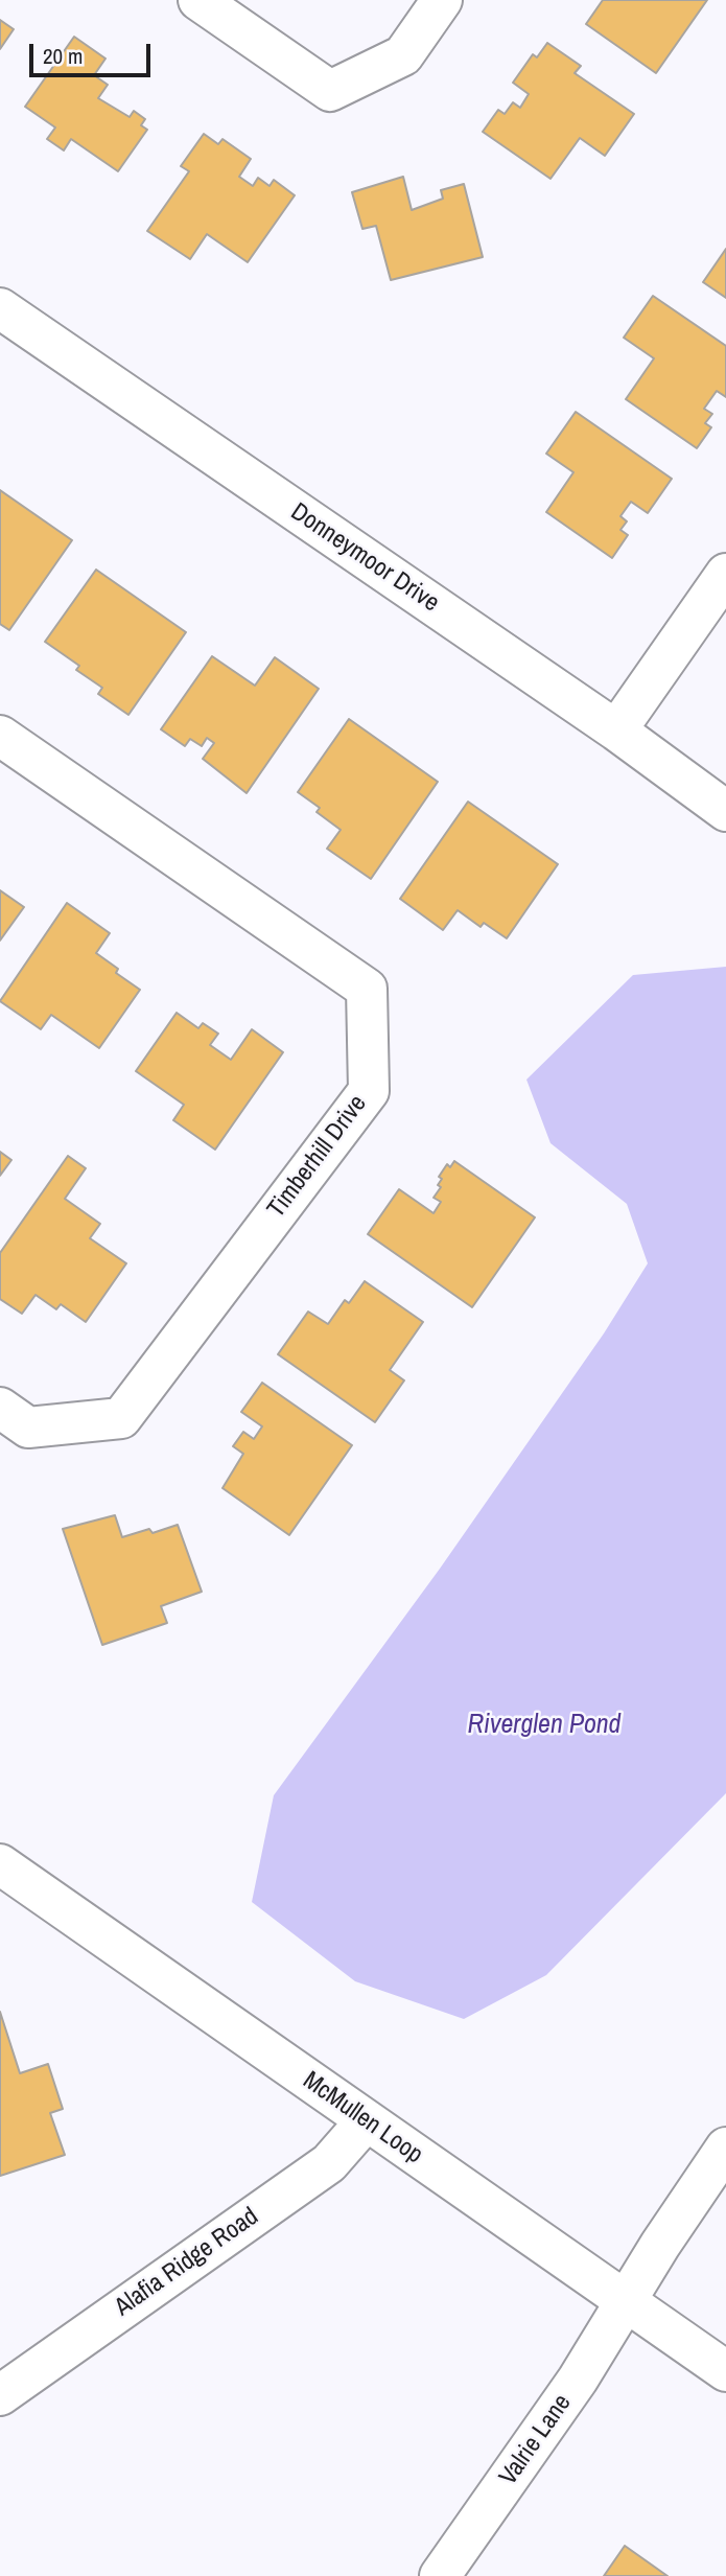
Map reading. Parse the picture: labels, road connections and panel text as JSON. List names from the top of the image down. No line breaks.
{"streets":{"street":["Donneymoor Drive","Timberhill Drive","McMullen Loop","Alafia Ridge Road","Valrie Lane"]},"crossings":[["McMullen Loop","Alafia Ridge Road"],["McMullen Loop","Valrie Lane"]],"water":["Riverglen Pond"],"scale_bar":"20 m"}
